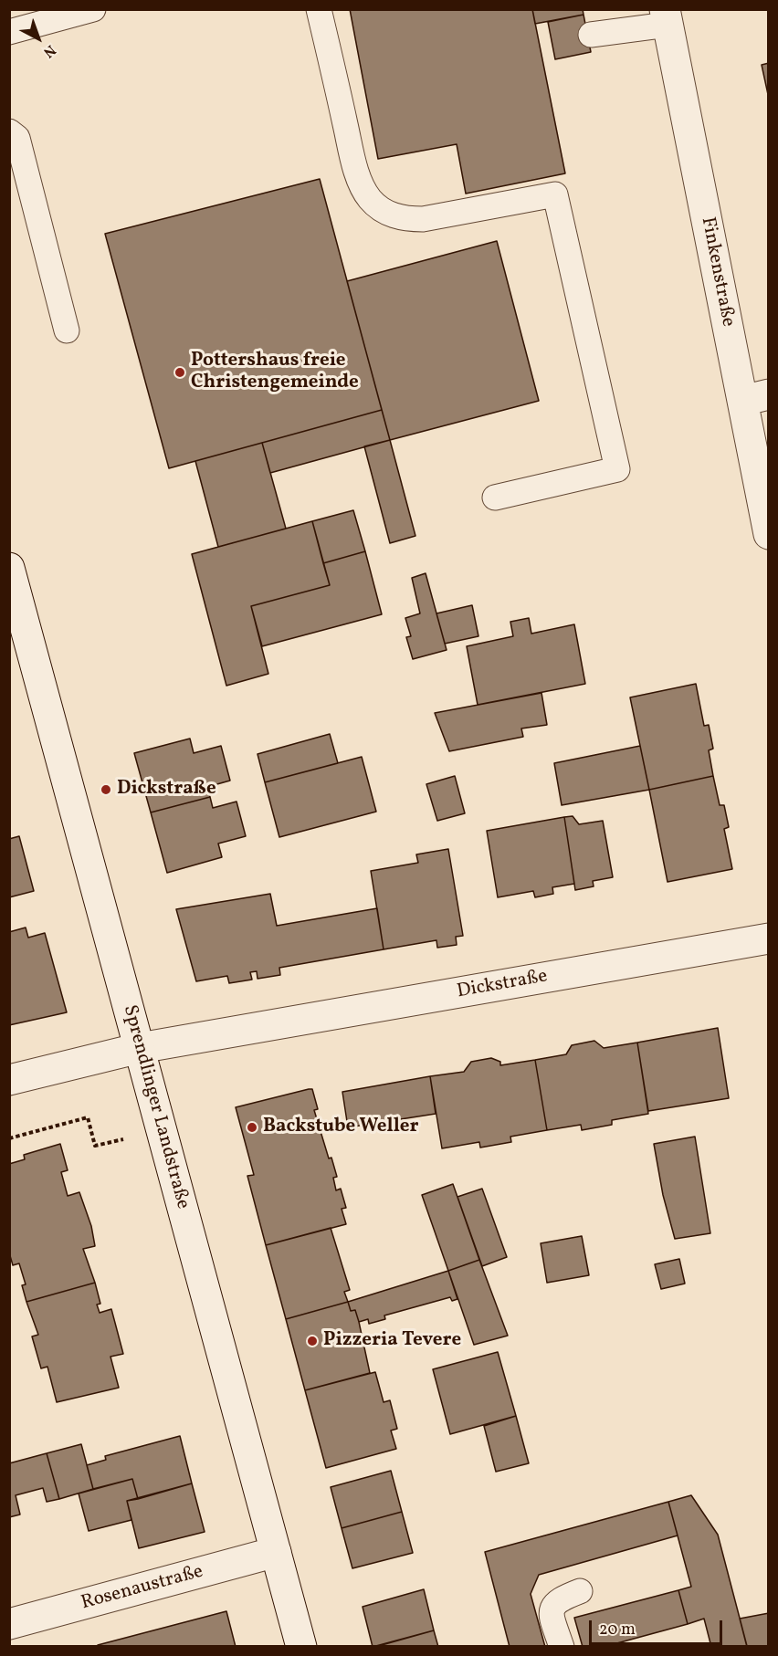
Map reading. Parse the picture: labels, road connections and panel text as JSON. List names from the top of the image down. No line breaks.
{"streets":{"street":["Finkenstraße","Dickstraße","Sprendlinger Landstraße","Rosenaustraße"]},"crossings":[["Dickstraße","Sprendlinger Landstraße"],["Sprendlinger Landstraße","Rosenaustraße"]],"places":["Pottershaus freie Christengemeinde","Dickstraße","Backstube Weller","Pizzeria Tevere"],"scale_bar":"20 m","north":"bottom right"}
